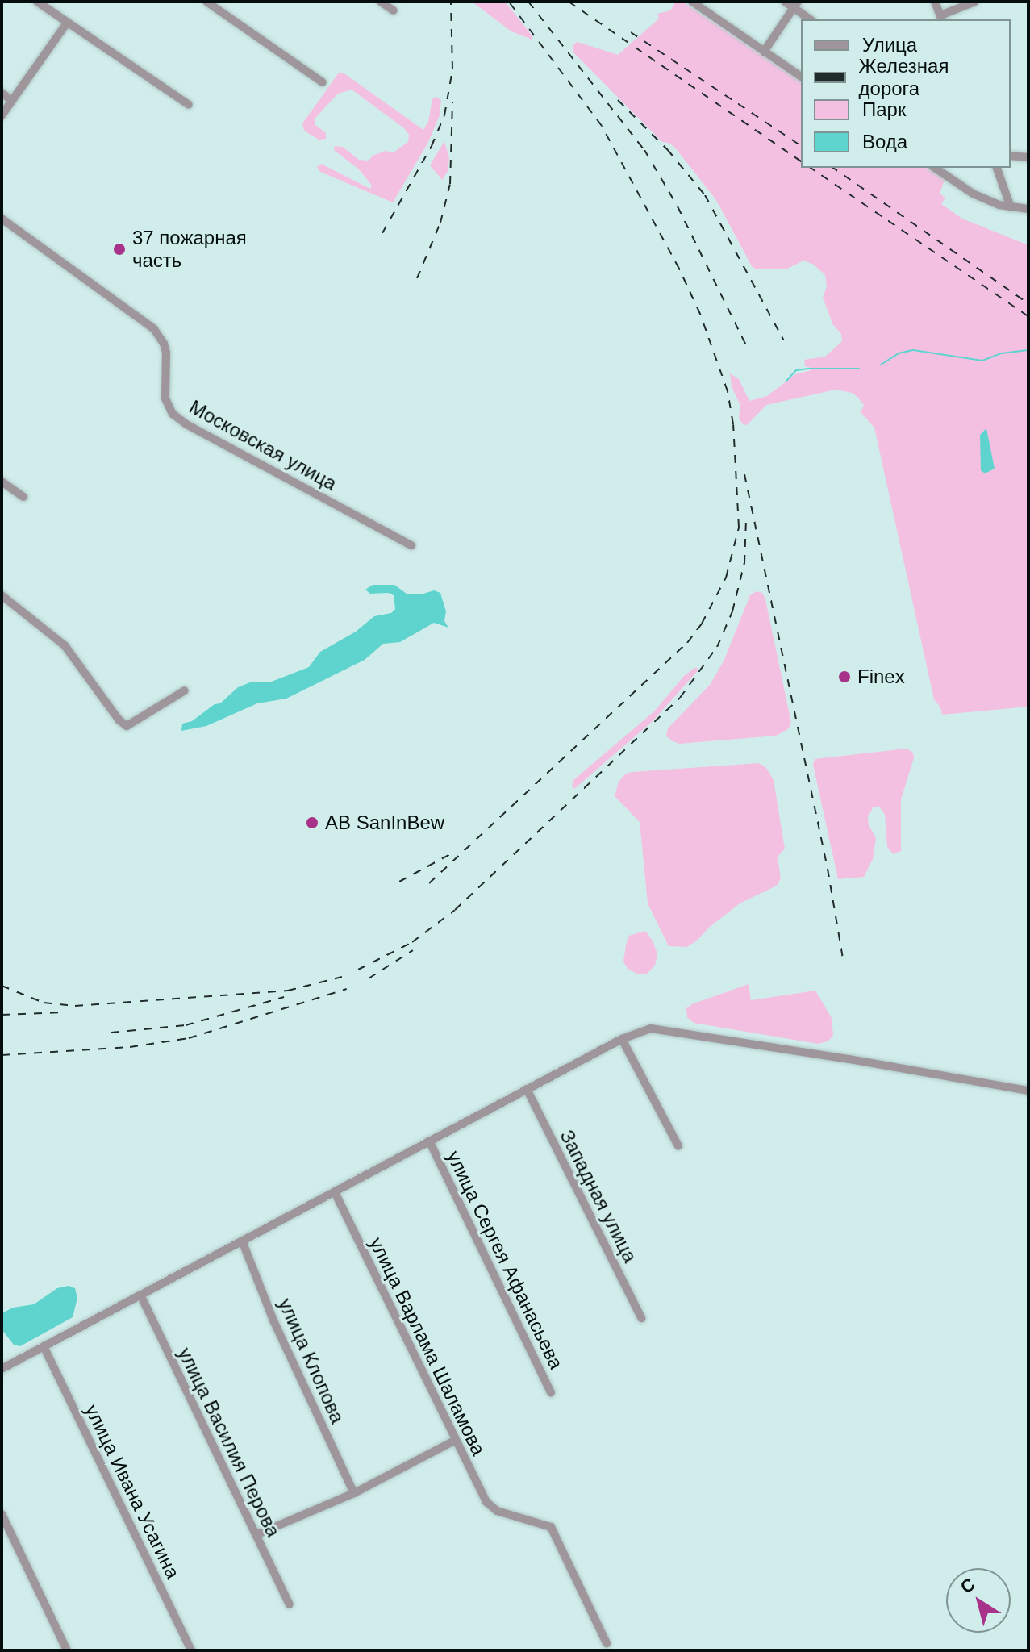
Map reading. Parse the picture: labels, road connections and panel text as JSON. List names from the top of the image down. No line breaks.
{"streets":{"street":["Московская улица","Западная улица","улица Сергея Афанасьева","улица Варлама Шаламова","улица Клопова","улица Василия Перова","улица Ивана Усагина"]},"places":["37 пожарная часть","Finex","AB SanInBew"],"legend":["Улица","Железная дорога","Парк","Вода"],"north":"top left"}
